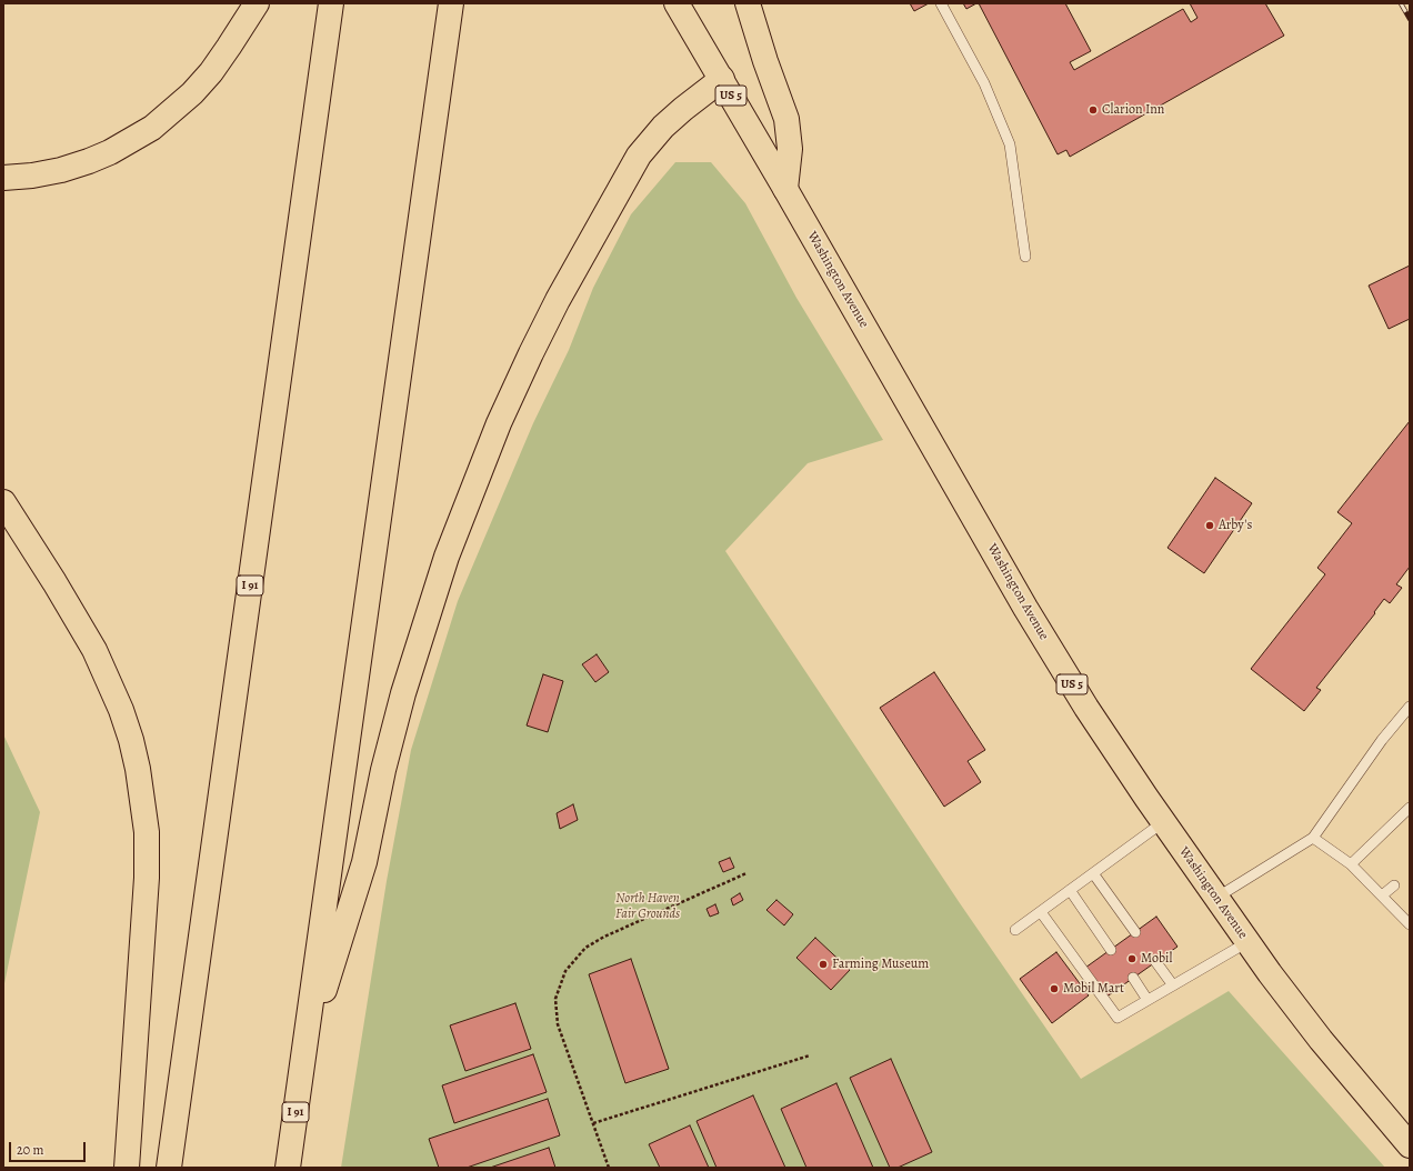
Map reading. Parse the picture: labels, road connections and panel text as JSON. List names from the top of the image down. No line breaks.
{"streets":{"main road":["US 5","Washington Avenue","I 91"]},"parks":["North Haven Fair Grounds"],"places":["Clarion Inn","Arby's","Mobil","Farming Museum","Mobil Mart"],"scale_bar":"20 m"}
